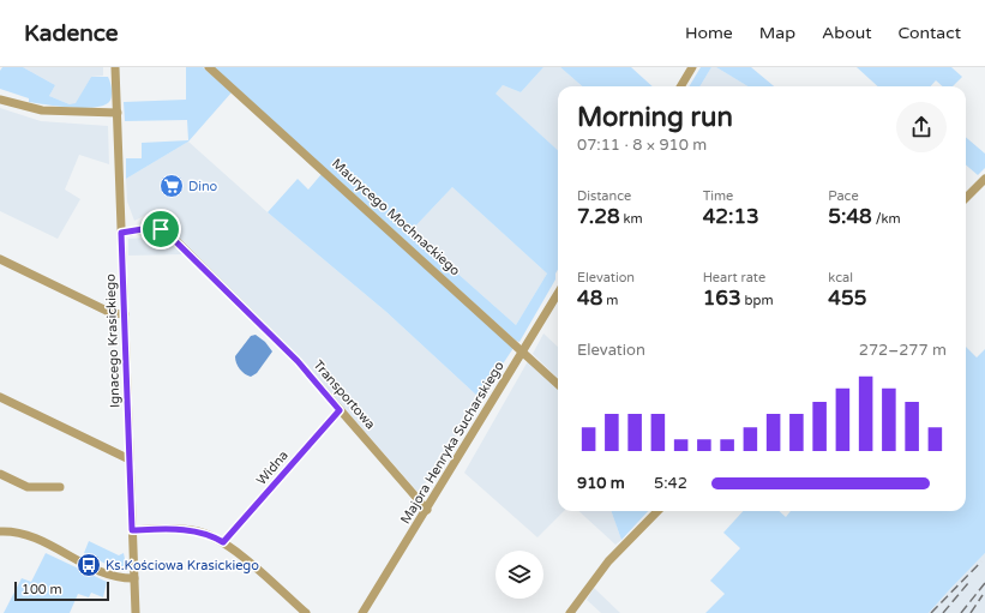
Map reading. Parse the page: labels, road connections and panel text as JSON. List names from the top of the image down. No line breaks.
{"streets":{"street":["Maurycego Mochnackiego","Ignacego Krasickiego","Transportowa","Majora Henryka Sucharskiego","Widna"]},"crossings":[["Maurycego Mochnackiego","Majora Henryka Sucharskiego"],["Ignacego Krasickiego","Transportowa"],["Transportowa","Majora Henryka Sucharskiego"],["Transportowa","Widna"]],"places":{"supermarket":["Dino"],"bus stop":["Ks.Kościowa Krasickiego"]},"scale_bar":"100 m","page":{"header":"Kadence","nav":["Home","Map","About","Contact"],"heading":["Morning run","07:11 · 8 × 910 m"],"stats":[["Distance","7.28 km"],["Time","42:13"],["Pace","5:48 /km"],["Elevation","48 m"],["Heart rate","163 bpm"],["kcal","455"]],"chart":["Elevation","272–277 m"],"list":[{"name":"910 m","note":"5:42"}],"scale":"100 m"}}
